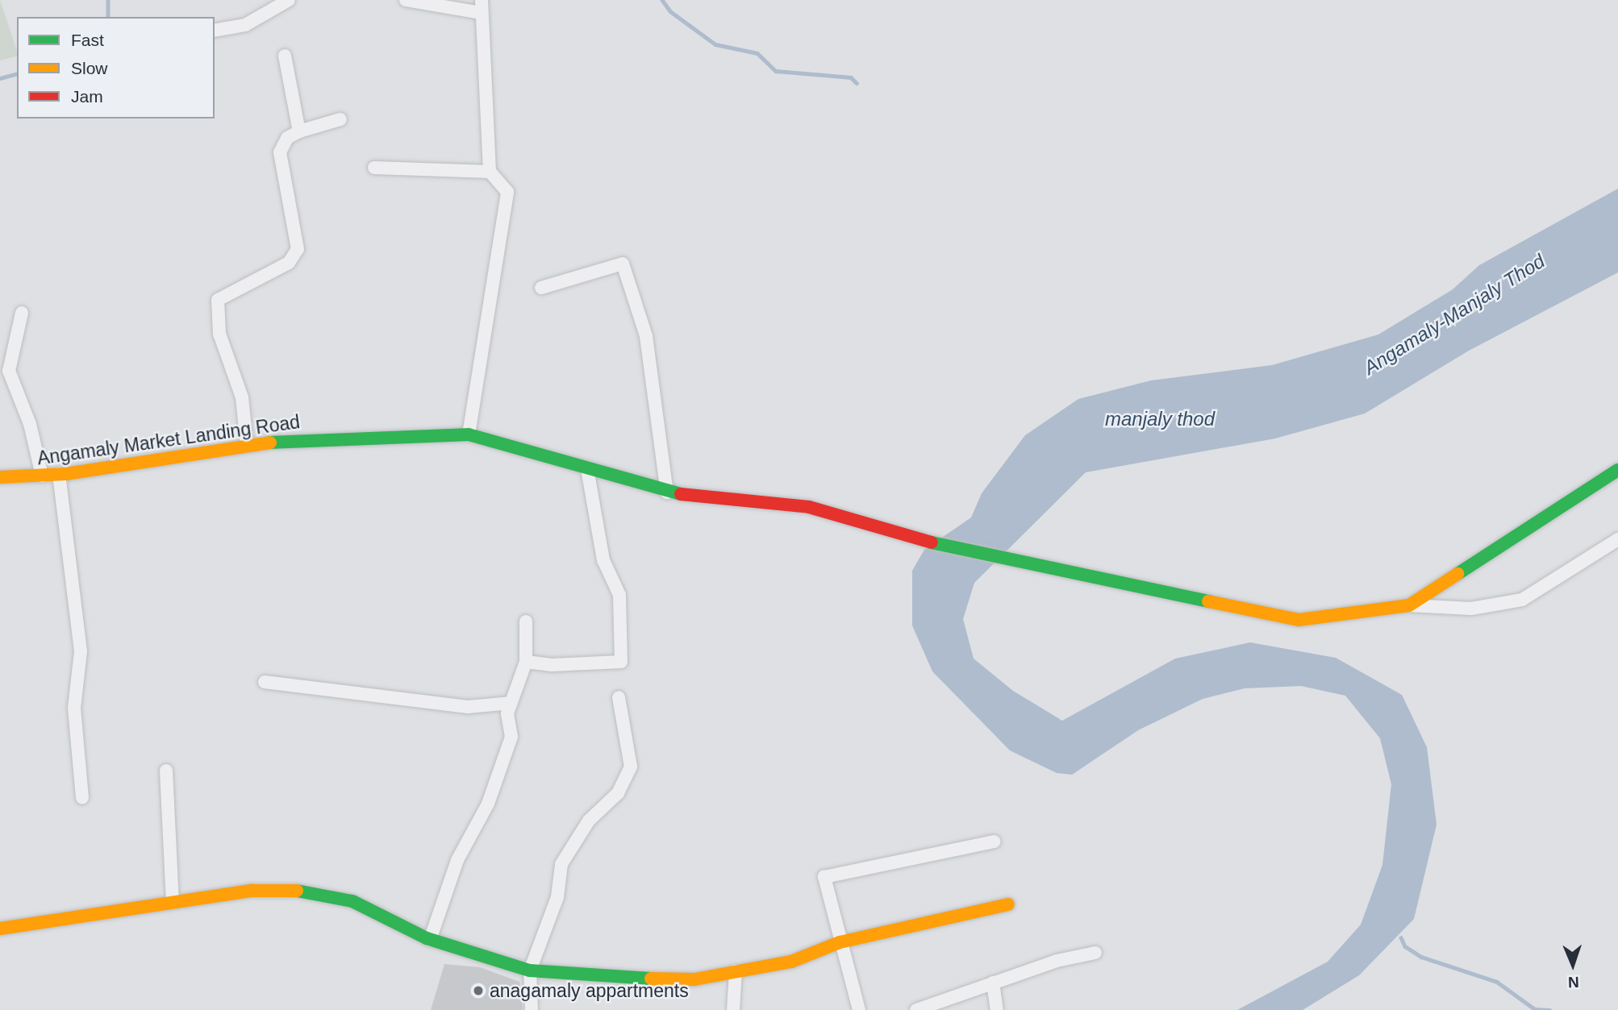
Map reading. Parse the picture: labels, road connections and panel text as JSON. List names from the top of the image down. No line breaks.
{"streets":{"main road":["Angamaly Market Landing Road"]},"water":["Angamaly-Manjaly Thod","manjaly thod"],"places":["anagamaly appartments"],"legend":["Fast","Slow","Jam"],"north":"bottom"}
